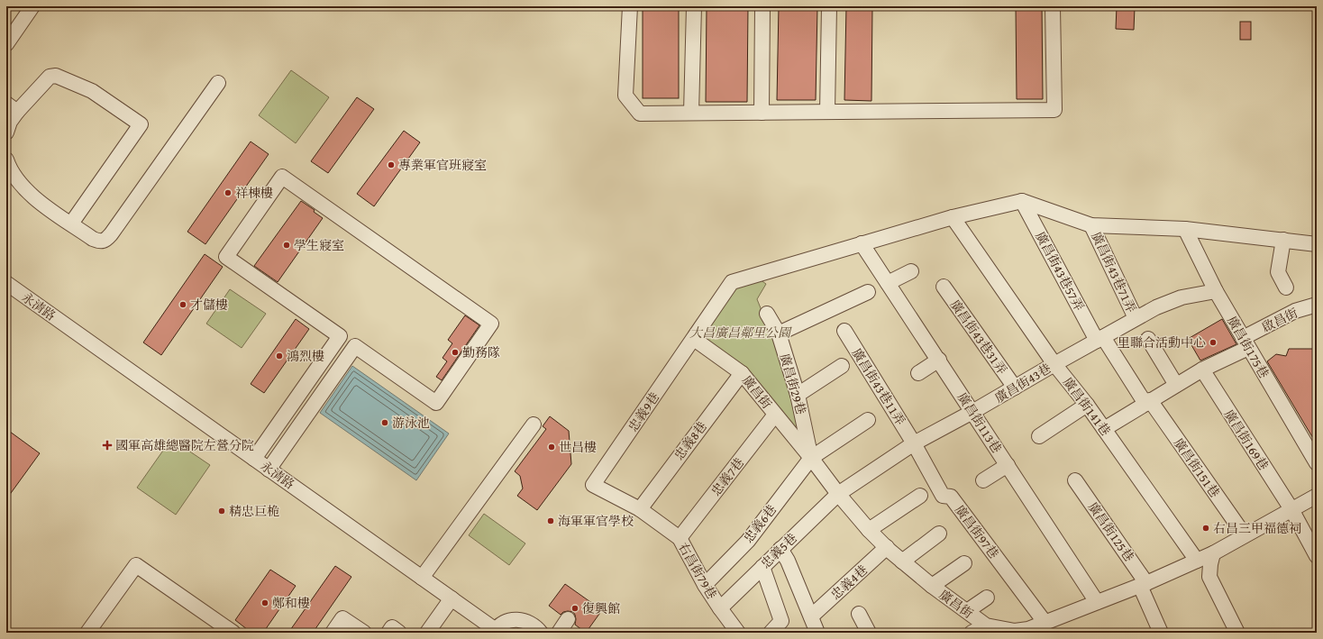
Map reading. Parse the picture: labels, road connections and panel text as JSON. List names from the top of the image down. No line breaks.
{"streets":{"street":["廣昌街43巷57弄","廣昌街43巷71弄","永清路","啟昌街","廣昌街43巷31弄","廣昌街175巷","廣昌街43巷","廣昌街29巷","廣昌街43巷11弄","廣昌街","廣昌街141巷","忠義9巷","廣昌街113巷","廣昌街169巷","忠義8巷","廣昌街151巷","忠義7巷","忠義6巷","廣昌街97巷","廣昌街125巷","忠義5巷","右昌街79巷","忠義4巷"]},"crossings":[["廣昌街43巷57弄","廣昌街43巷"],["廣昌街43巷57弄","忠義9巷"],["廣昌街43巷57弄","廣昌街151巷"],["廣昌街43巷71弄","廣昌街43巷"],["啟昌街","廣昌街175巷"],["廣昌街43巷31弄","廣昌街43巷"],["廣昌街175巷","廣昌街43巷"],["廣昌街43巷","廣昌街43巷11弄"],["廣昌街43巷","廣昌街"],["廣昌街43巷","廣昌街141巷"],["廣昌街43巷","廣昌街113巷"],["廣昌街43巷","廣昌街97巷"],["廣昌街43巷","忠義5巷"],["廣昌街29巷","廣昌街"],["廣昌街29巷","忠義6巷"],["廣昌街43巷11弄","廣昌街97巷"],["廣昌街","廣昌街141巷"],["廣昌街","忠義9巷"],["廣昌街","廣昌街113巷"],["廣昌街","廣昌街169巷"],["廣昌街","忠義8巷"],["廣昌街","廣昌街151巷"],["廣昌街","忠義7巷"],["廣昌街","忠義6巷"],["廣昌街","廣昌街97巷"],["廣昌街","廣昌街125巷"],["廣昌街","忠義5巷"],["廣昌街","忠義4巷"],["廣昌街141巷","忠義9巷"],["忠義9巷","廣昌街113巷"],["忠義9巷","右昌街79巷"],["忠義8巷","右昌街79巷"],["忠義7巷","右昌街79巷"],["忠義6巷","右昌街79巷"],["忠義5巷","右昌街79巷"]],"parks":["大昌廣昌鄰里公園"],"places":{"other":["專業軍官班寢室","祥棟樓","學生寢室","才儲樓","里聯合活動中心","勤務隊","鴻烈樓","游泳池","世昌樓","精忠巨桅","海軍軍官學校","右昌三甲福德祠","鄭和樓","復興館"],"health":["國軍高雄總醫院左營分院"]}}
